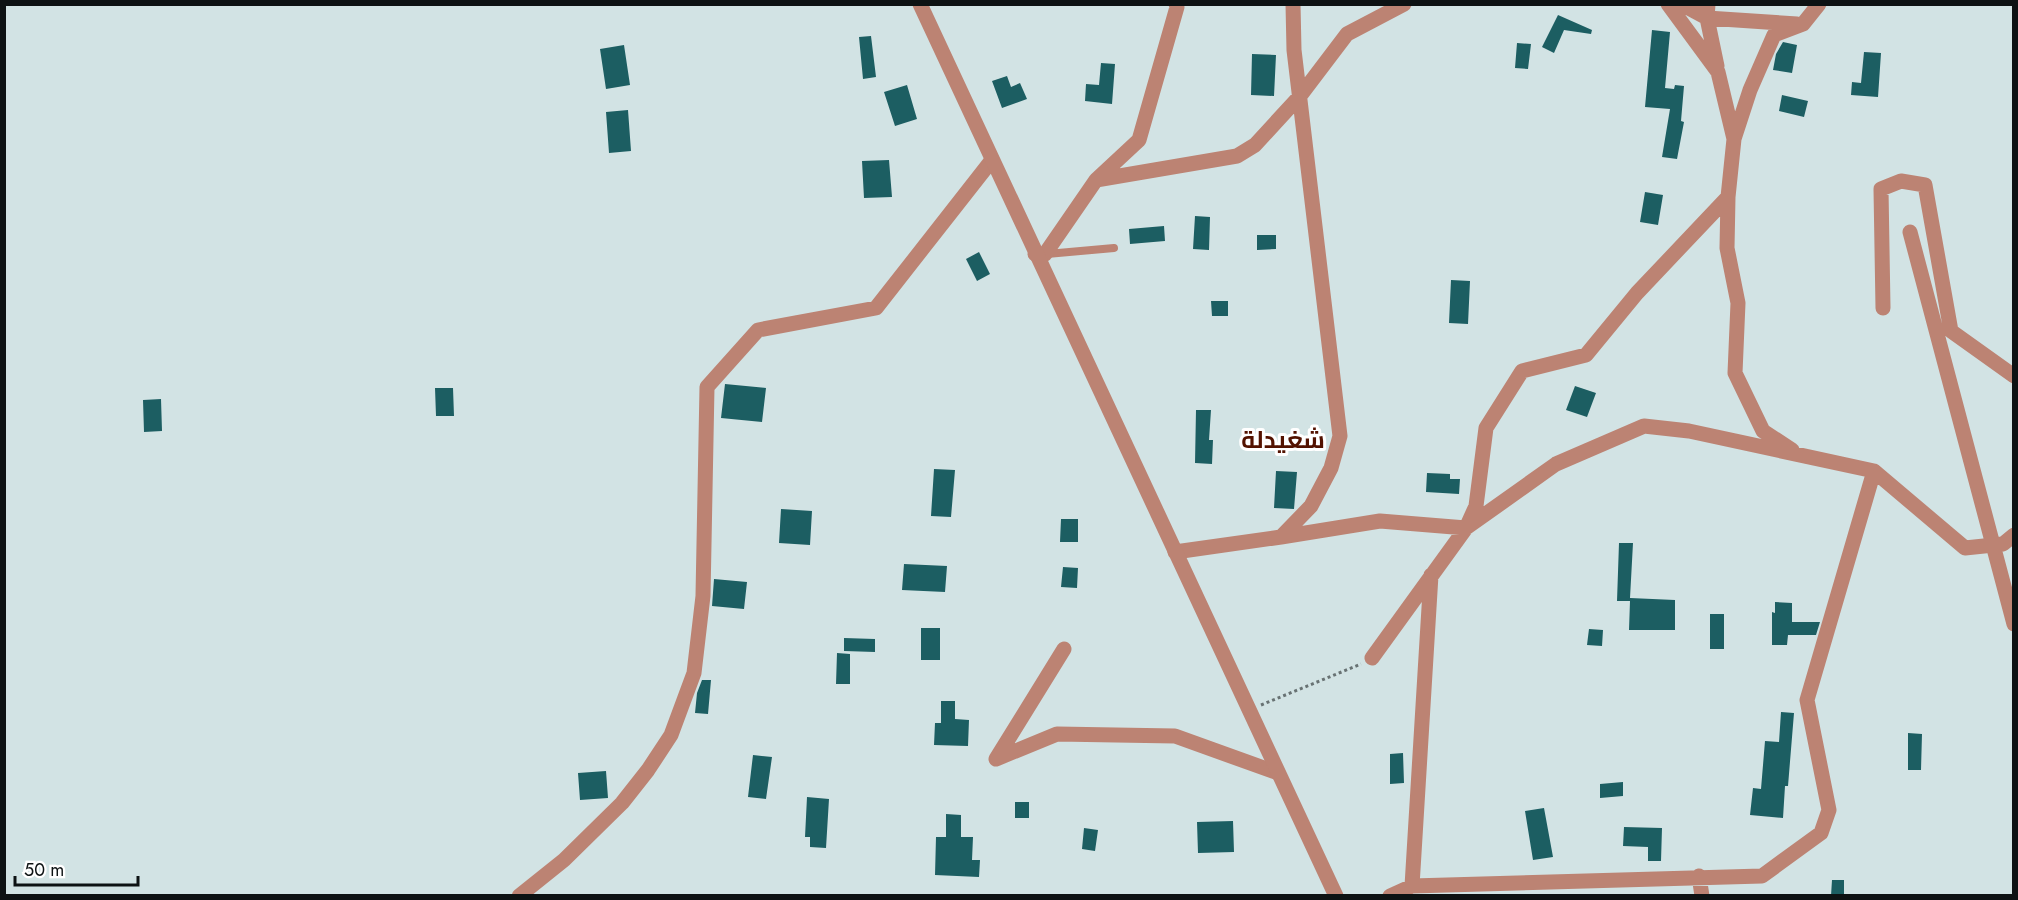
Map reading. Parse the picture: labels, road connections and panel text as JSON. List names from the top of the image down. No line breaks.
{"districts":["شغيدلة"],"scale_bar":"50 m"}
